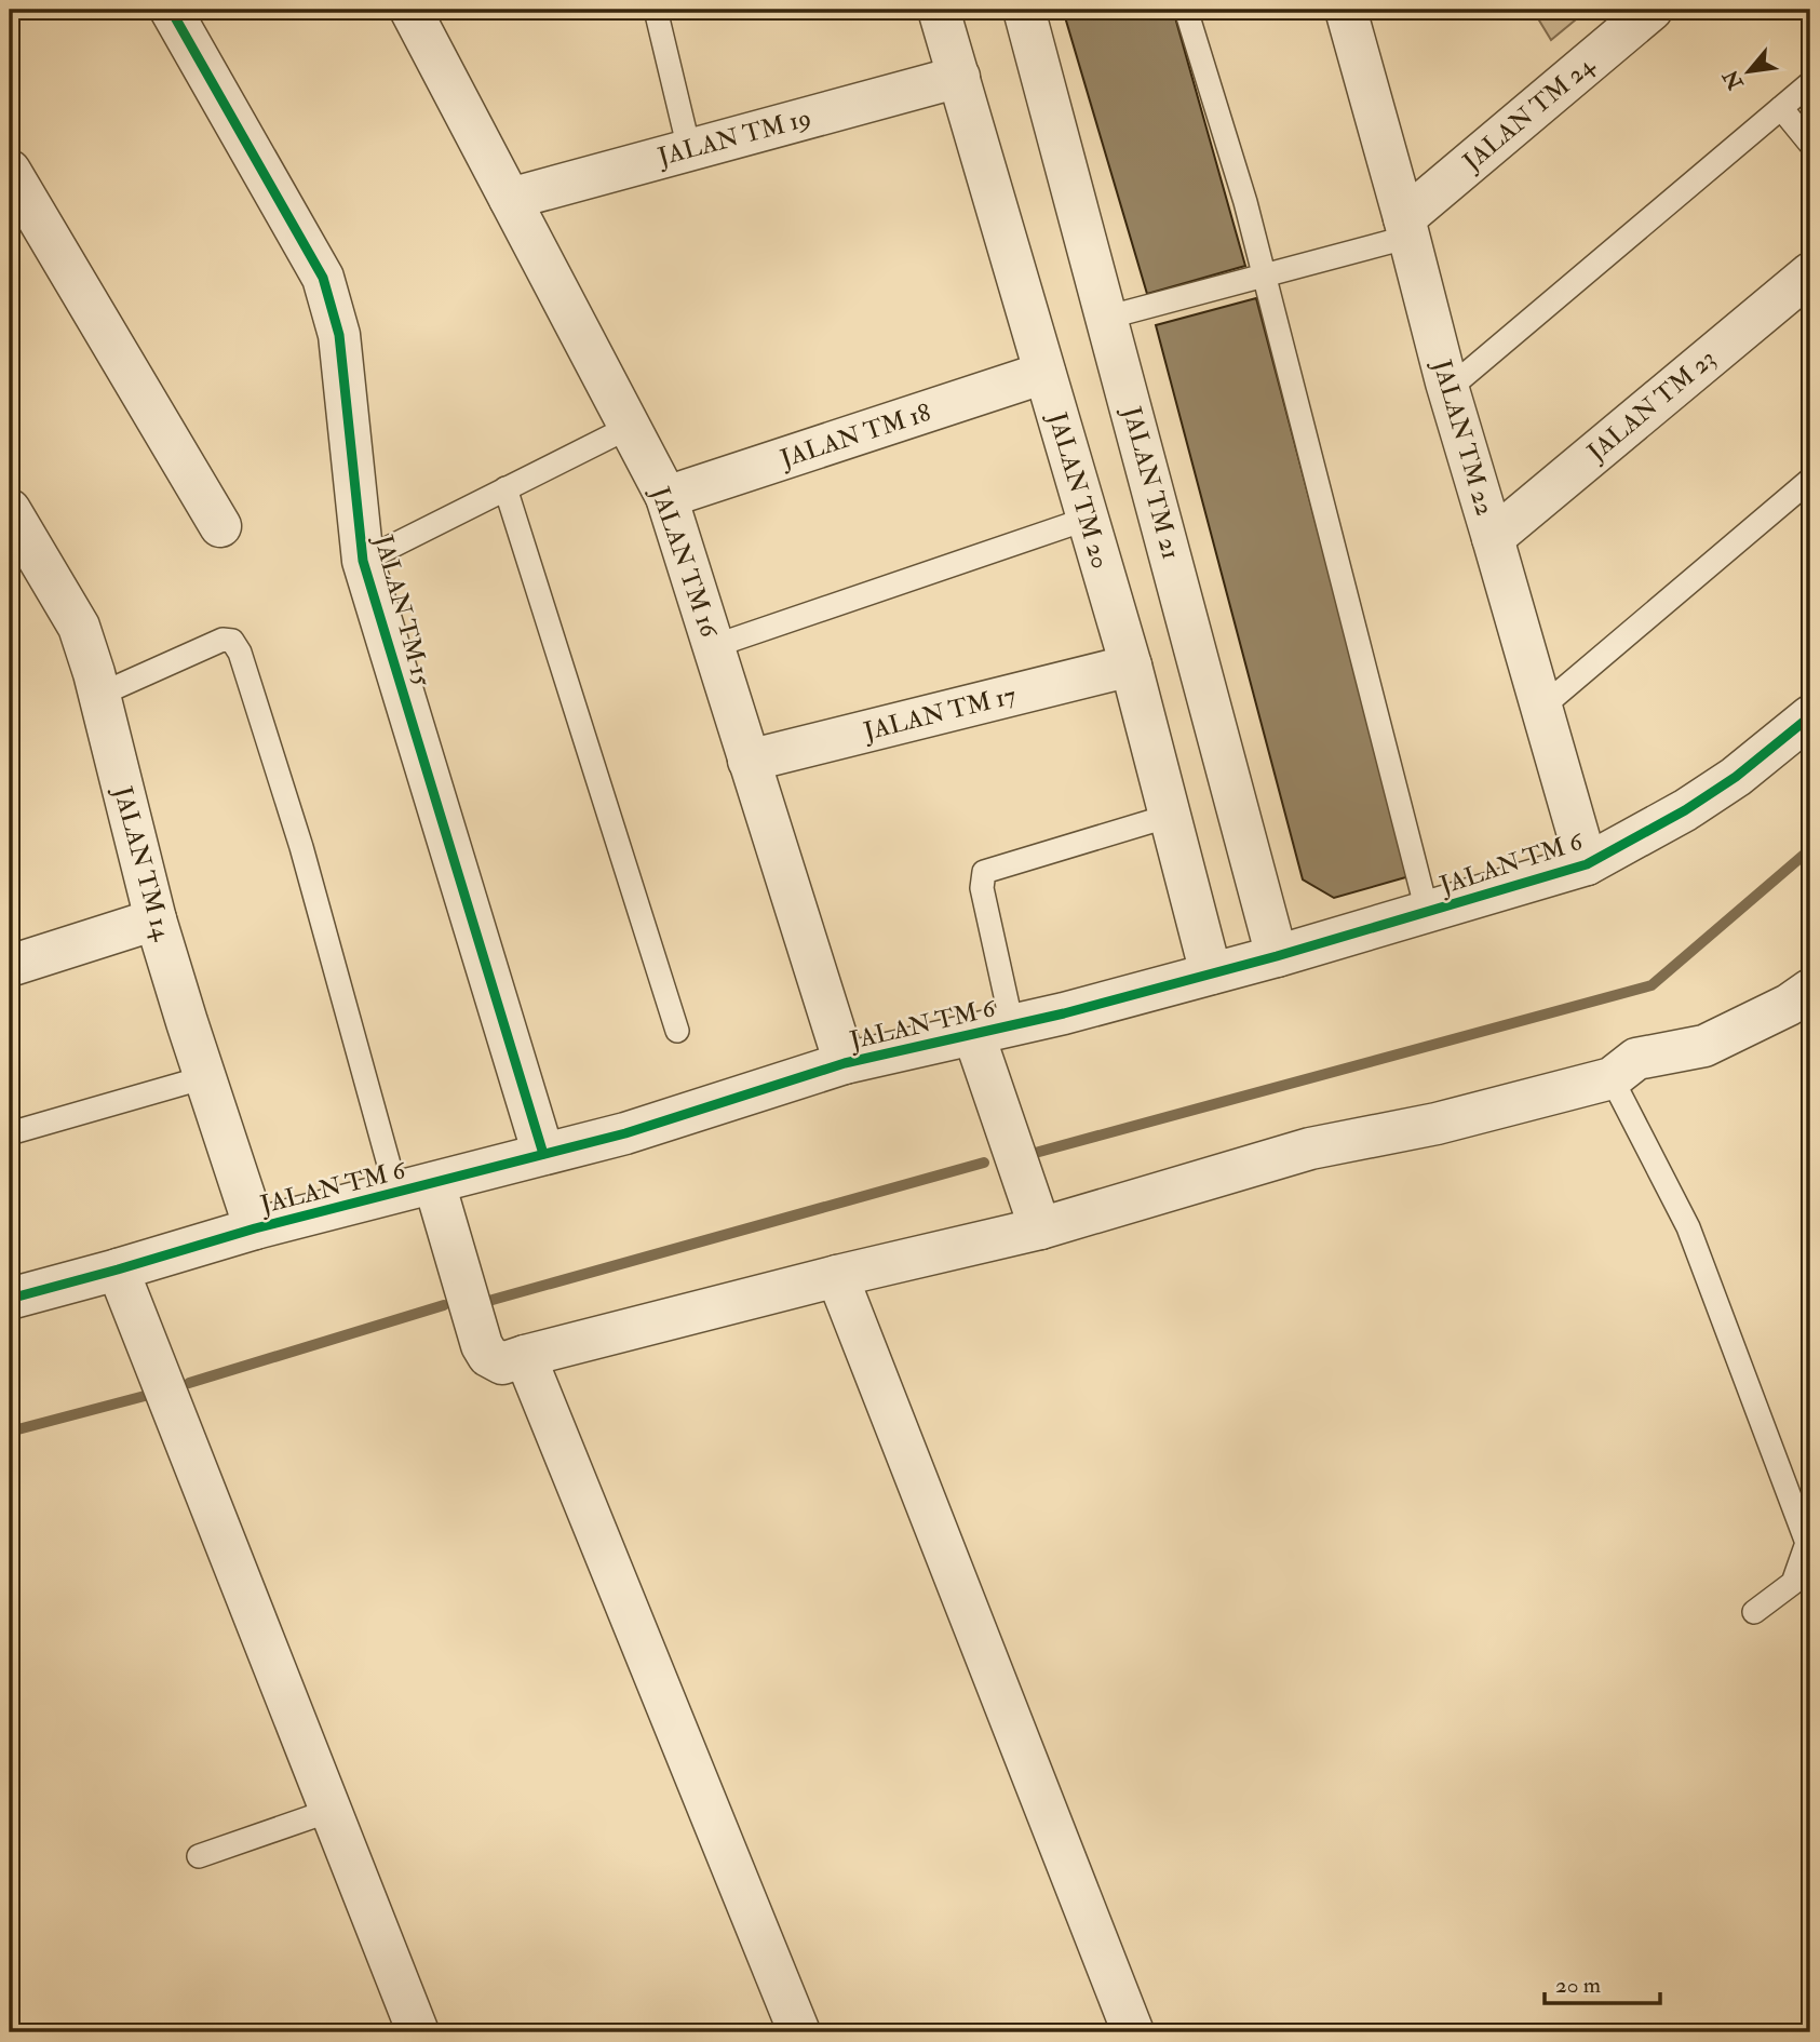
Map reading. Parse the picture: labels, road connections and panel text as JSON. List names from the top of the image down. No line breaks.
{"streets":{"street":["JALAN TM 24","JALAN TM 19","JALAN TM 23","JALAN TM 18","JALAN TM 22","JALAN TM 21","JALAN TM 20","JALAN TM 16","JALAN TM 15","JALAN TM 17","JALAN TM 14","JALAN TM 6"]},"crossings":[["JALAN TM 24","JALAN TM 22"],["JALAN TM 19","JALAN TM 20"],["JALAN TM 19","JALAN TM 16"],["JALAN TM 23","JALAN TM 22"],["JALAN TM 18","JALAN TM 20"],["JALAN TM 18","JALAN TM 16"],["JALAN TM 22","JALAN TM 6"],["JALAN TM 21","JALAN TM 6"],["JALAN TM 20","JALAN TM 17"],["JALAN TM 20","JALAN TM 6"],["JALAN TM 16","JALAN TM 17"],["JALAN TM 16","JALAN TM 6"],["JALAN TM 15","JALAN TM 6"],["JALAN TM 14","JALAN TM 6"]],"scale_bar":"20 m","north":"bottom left"}
